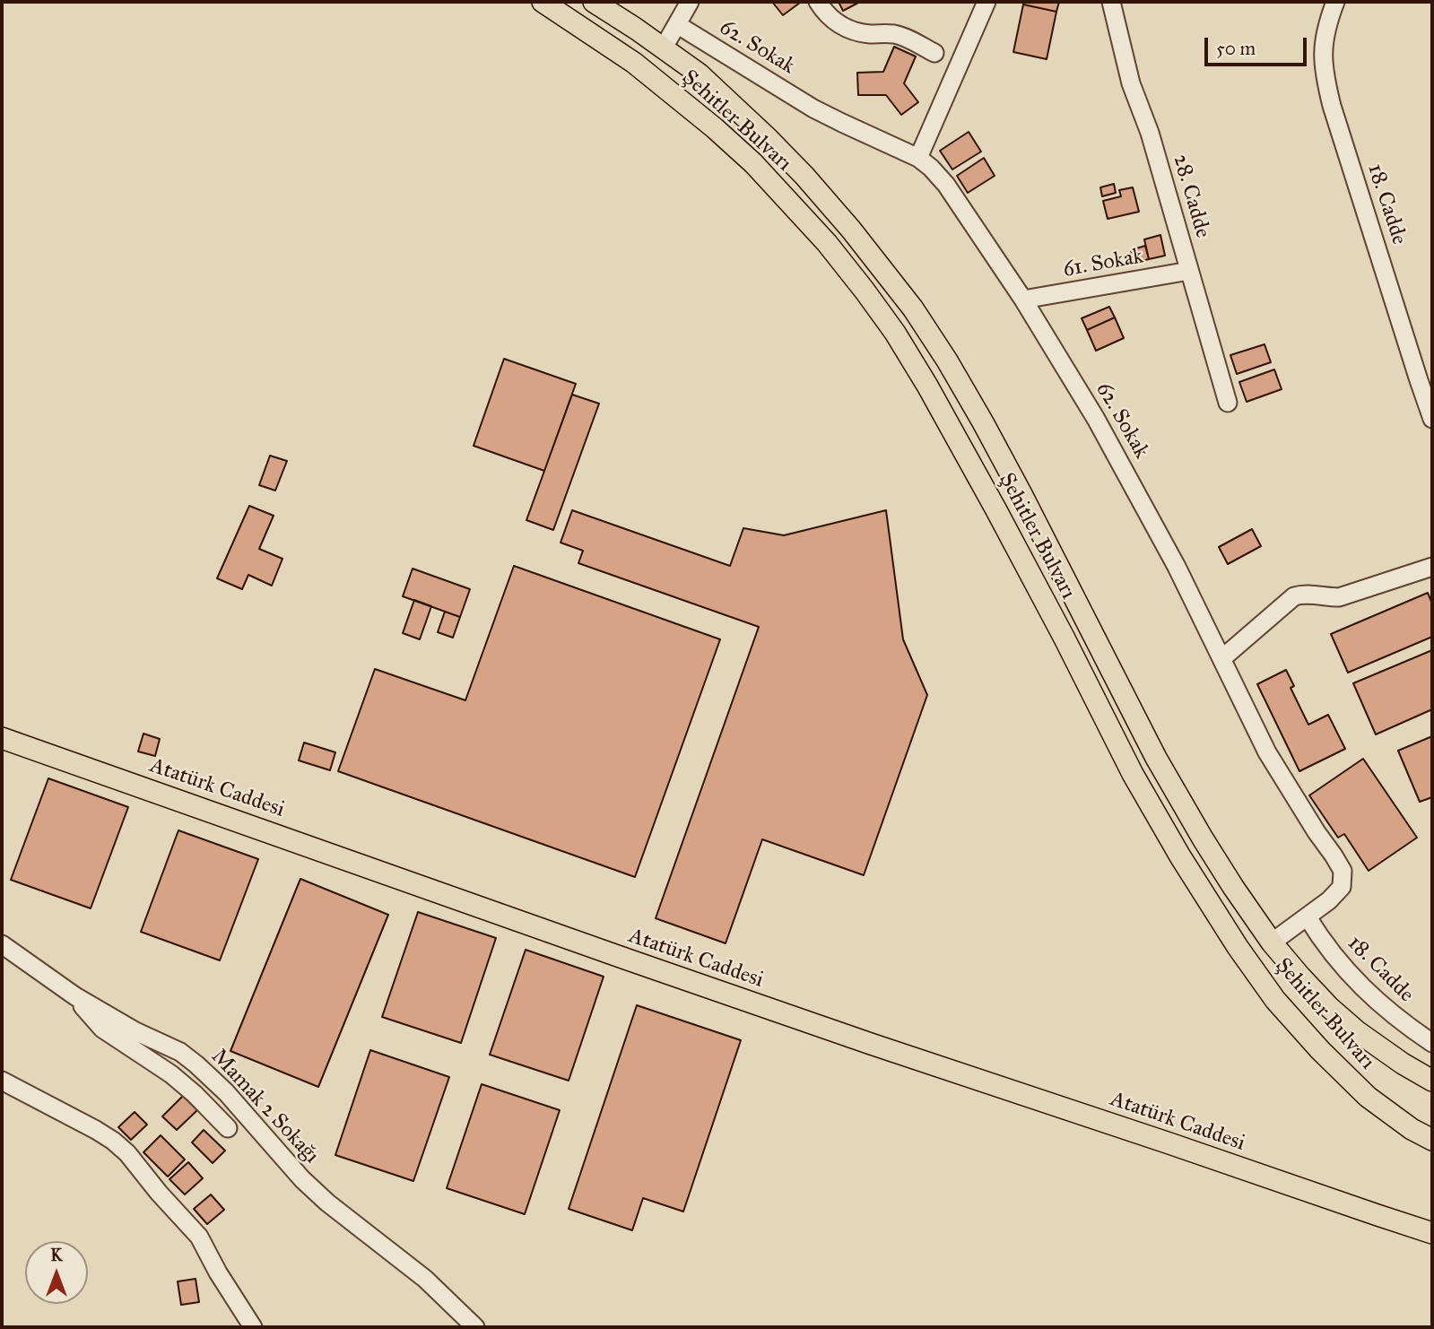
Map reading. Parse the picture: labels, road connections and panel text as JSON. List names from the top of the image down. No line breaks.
{"streets":{"main road":["Şehitler Bulvarı","Atatürk Caddesi"],"street":["62. Sokak","28. Cadde","18. Cadde","61. Sokak","Mamak 2 Sokağı"]},"crossings":[["62. Sokak","Şehitler Bulvarı"],["62. Sokak","18. Cadde"],["62. Sokak","61. Sokak"],["28. Cadde","61. Sokak"]],"scale_bar":"50 m","north":"top"}
